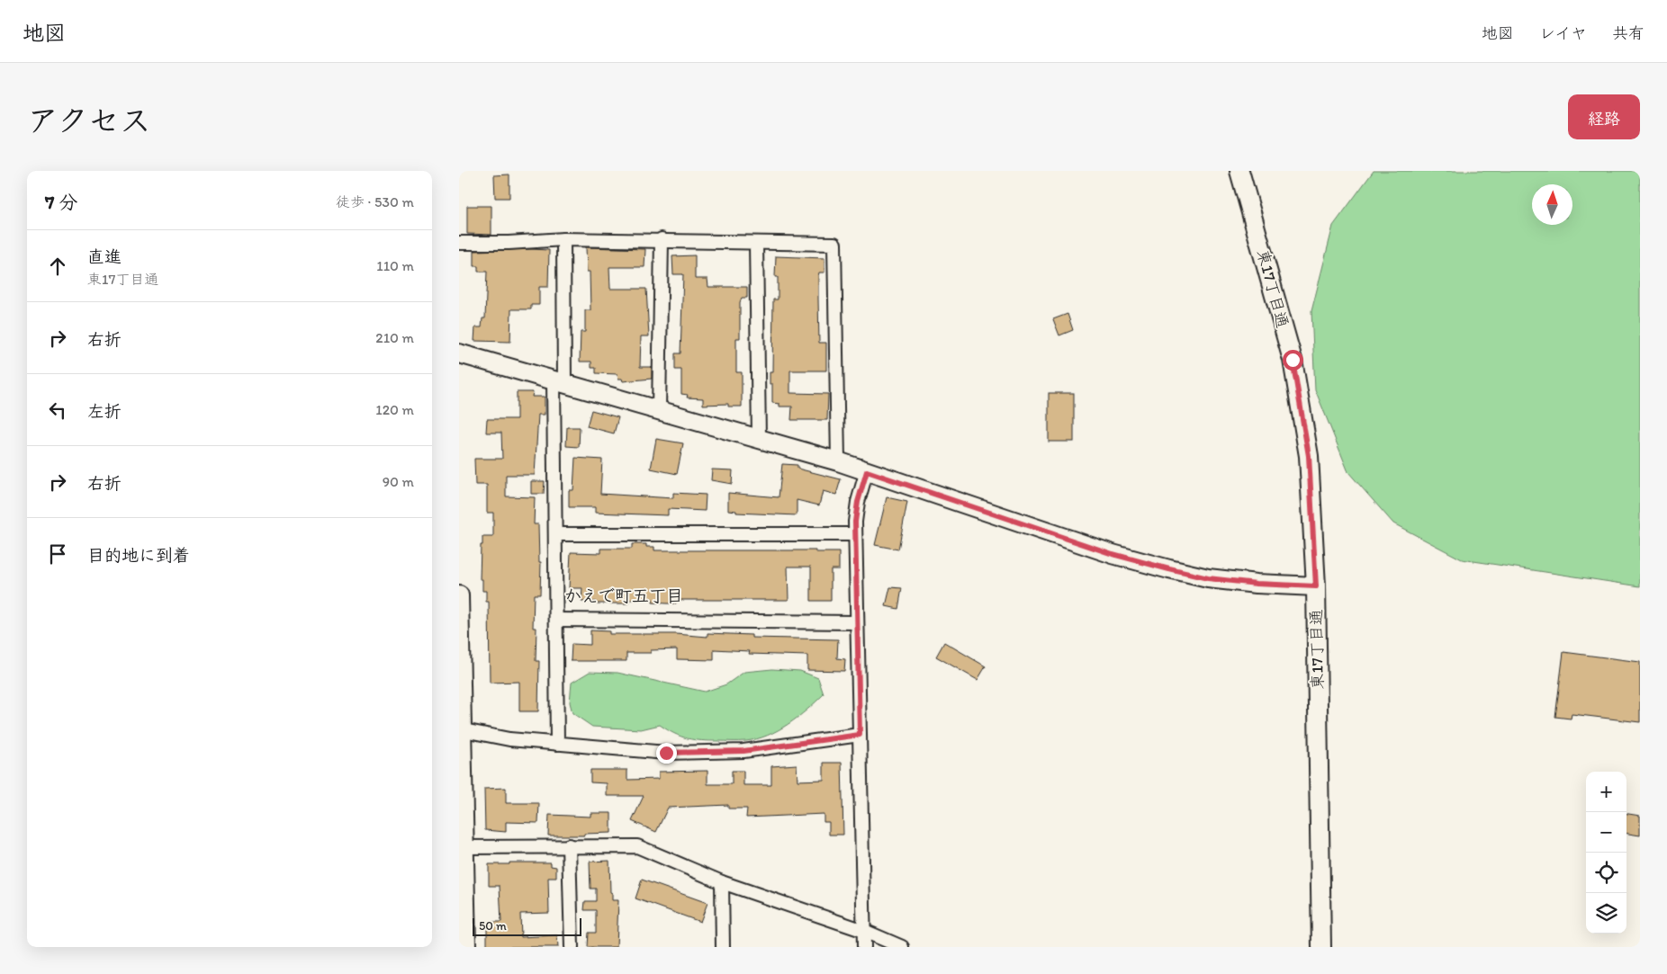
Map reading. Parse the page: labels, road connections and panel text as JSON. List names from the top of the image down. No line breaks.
{"streets":{"street":["東17丁目通"]},"districts":["かえで町五丁目"],"scale_bar":"50 m","north":"top","page":{"header":"地図","nav":["地図","レイヤ","共有"],"title":"アクセス","buttons":"経路","heading":["7 分","徒歩 · 530 m"],"list":[["直進","東17丁目通","110 m"],["右折","210 m"],["左折","120 m"],["右折","90 m"],"目的地に到着"],"map_buttons":["+","−"],"scale":"50 m"}}
